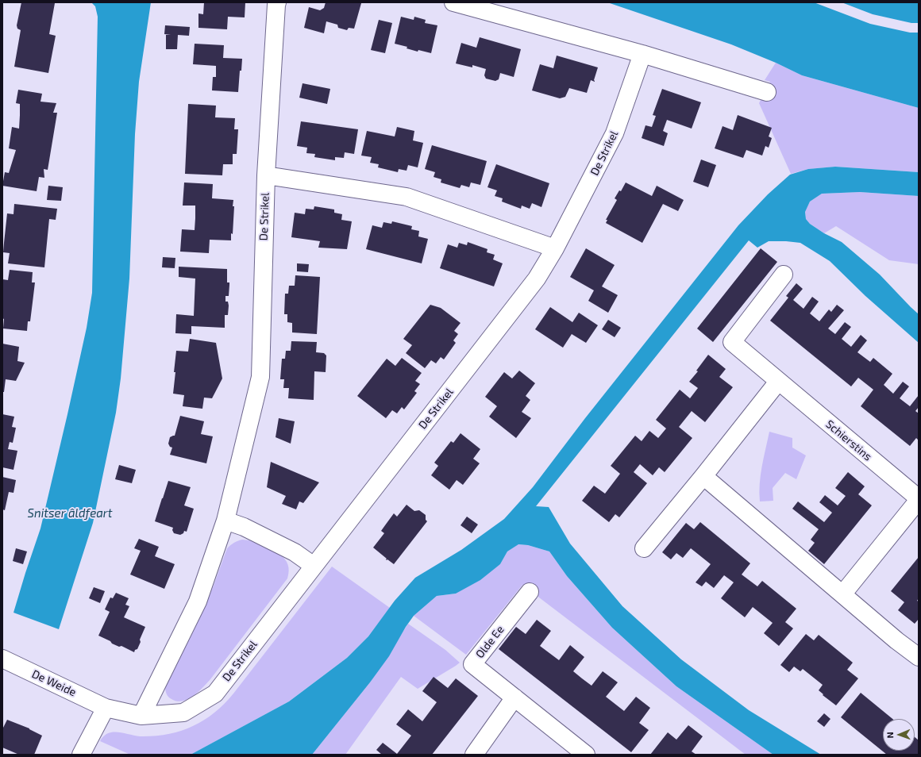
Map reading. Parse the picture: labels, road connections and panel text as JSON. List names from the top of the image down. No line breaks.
{"streets":{"street":["De Strikel","Schierstins","Olde Ee","De Weide"]},"crossings":[["De Strikel","De Weide"]],"water":["Snitser âldfeart"],"north":"left"}
